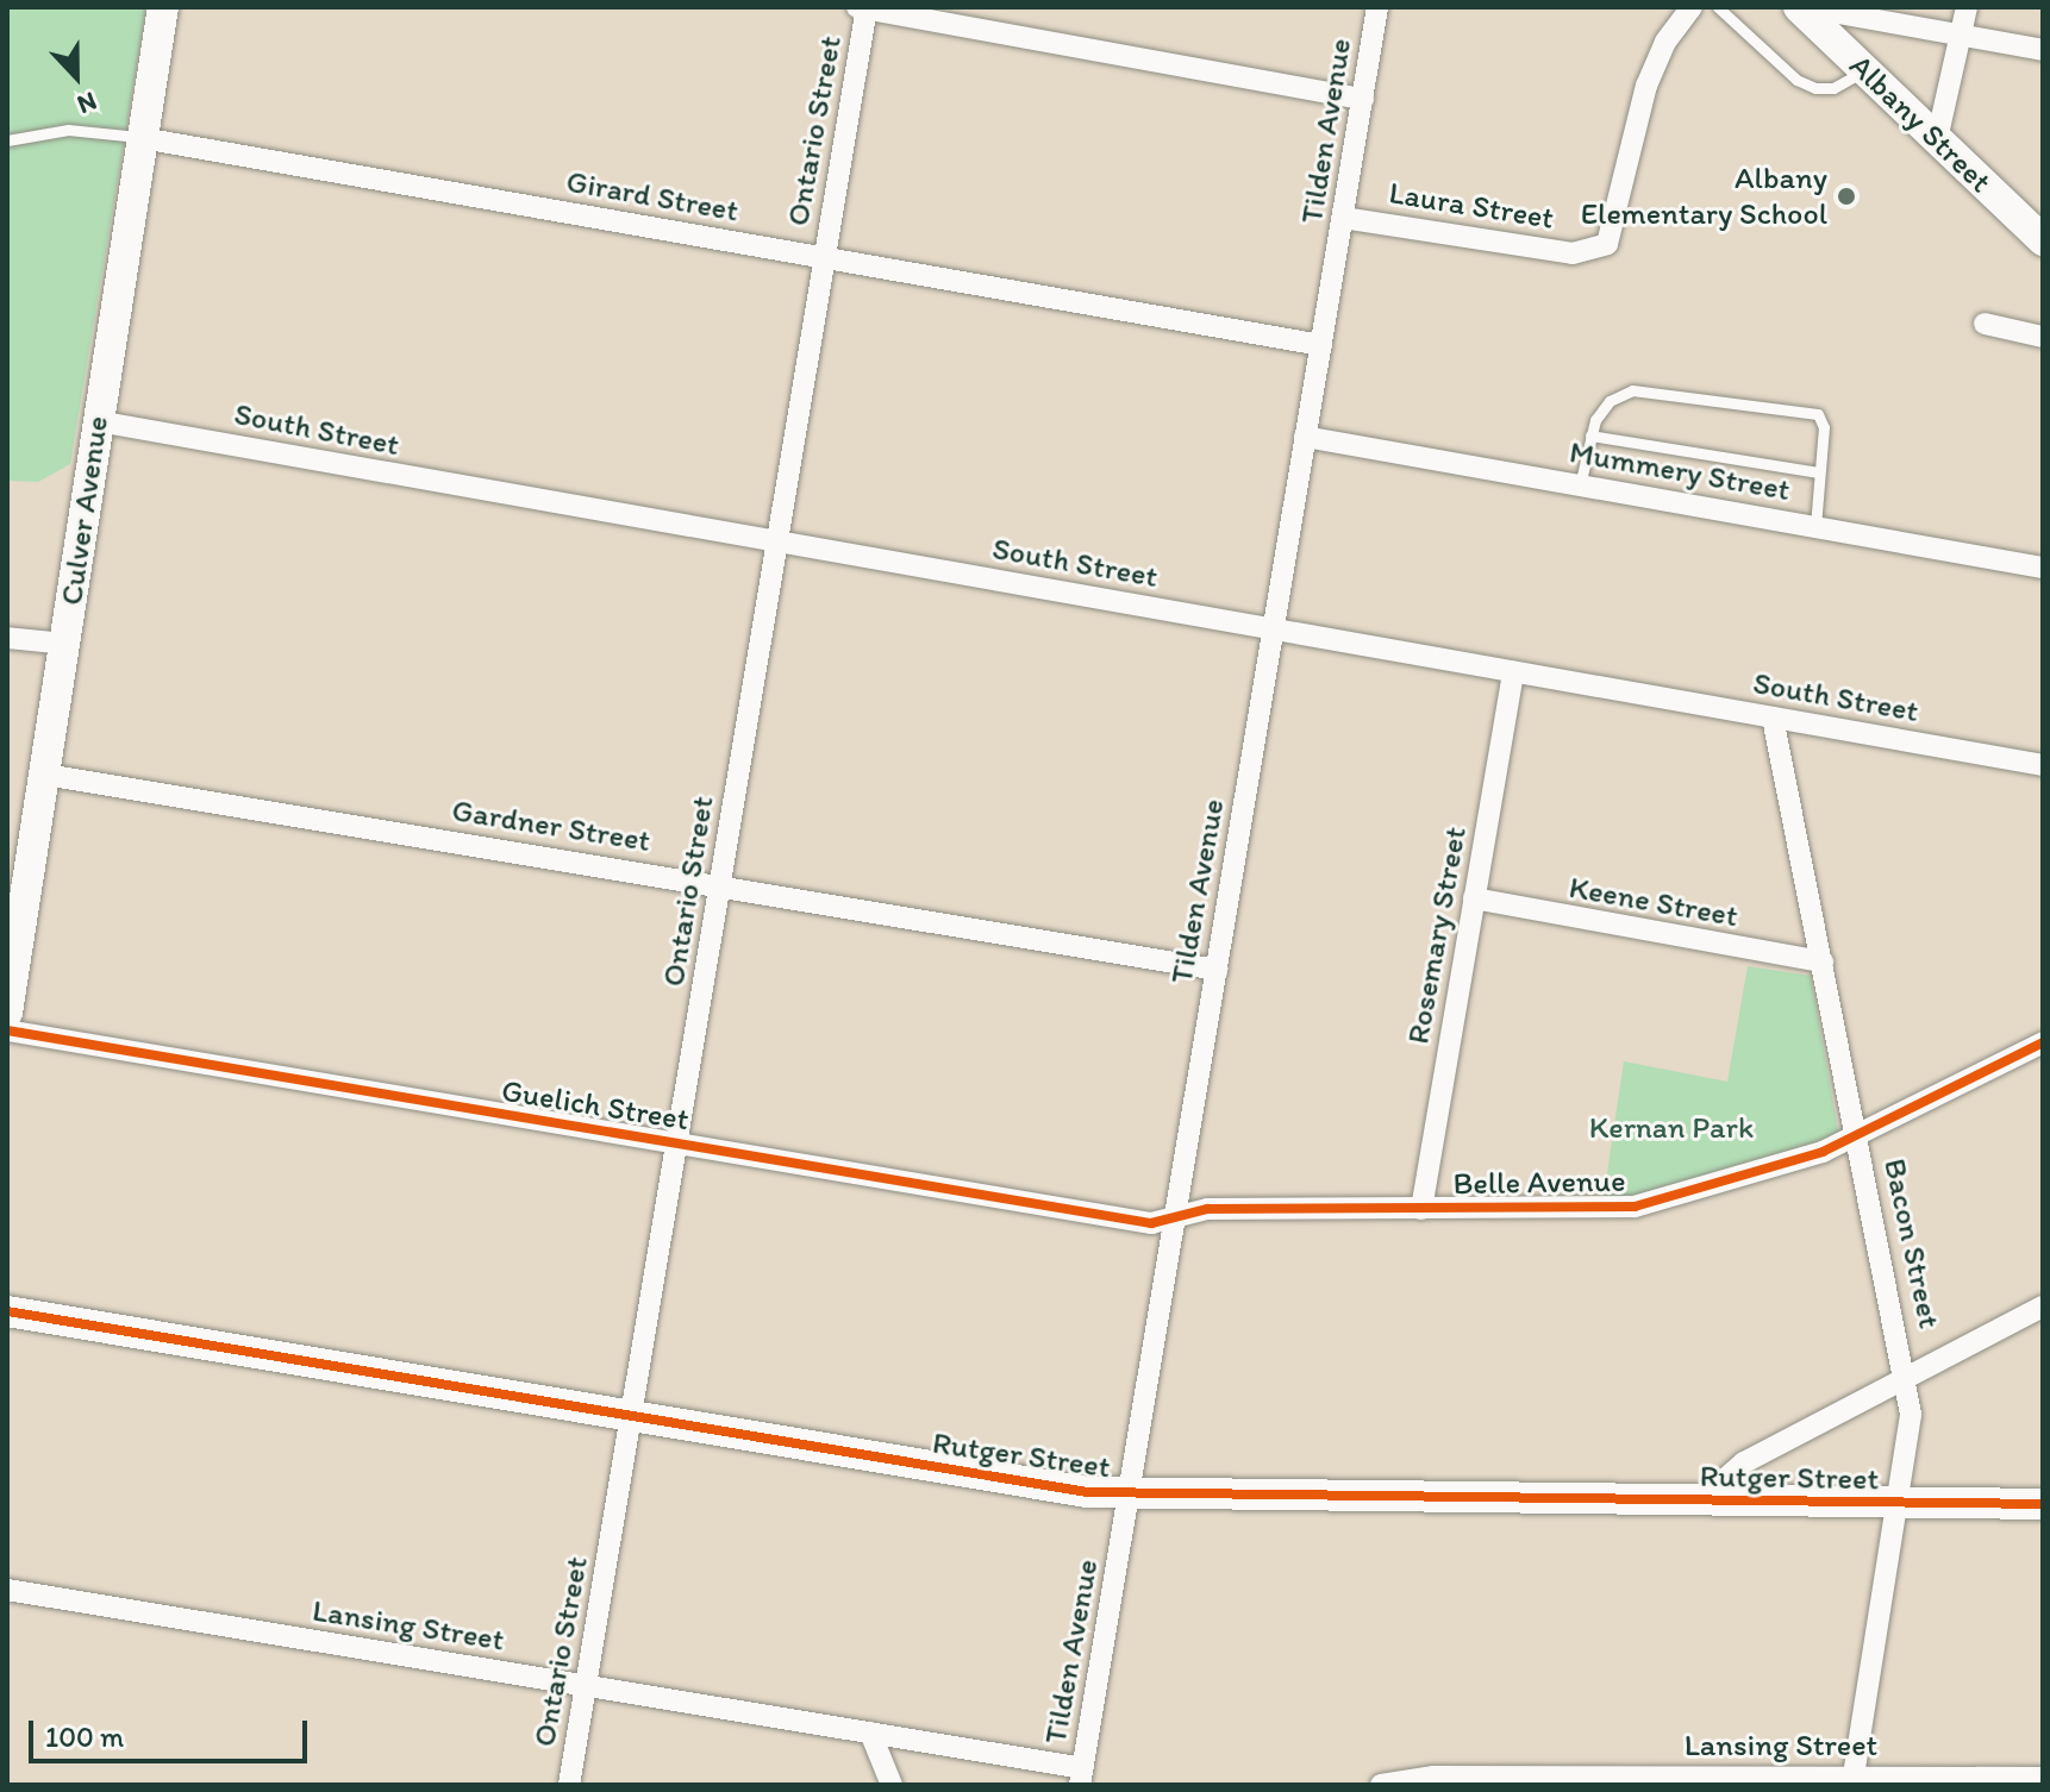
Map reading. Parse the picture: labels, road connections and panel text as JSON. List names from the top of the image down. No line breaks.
{"streets":{"street":["Albany Street","Ontario Street","Tilden Avenue","Girard Street","Laura Street","South Street","Mummery Street","Culver Avenue","Gardner Street","Keene Street","Rosemary Street","Guelich Street","Belle Avenue","Bacon Street","Rutger Street","Lansing Street"]},"crossings":[["Ontario Street","Girard Street"],["Ontario Street","South Street"],["Ontario Street","Gardner Street"],["Ontario Street","Guelich Street"],["Ontario Street","Rutger Street"],["Ontario Street","Lansing Street"],["Tilden Avenue","Girard Street"],["Tilden Avenue","Laura Street"],["Tilden Avenue","South Street"],["Tilden Avenue","Mummery Street"],["Tilden Avenue","Gardner Street"],["Tilden Avenue","Guelich Street"],["Tilden Avenue","Belle Avenue"],["Tilden Avenue","Rutger Street"],["Tilden Avenue","Lansing Street"],["Girard Street","Culver Avenue"],["South Street","Culver Avenue"],["South Street","Rosemary Street"],["South Street","Bacon Street"],["Culver Avenue","Gardner Street"],["Keene Street","Rosemary Street"],["Keene Street","Bacon Street"],["Rosemary Street","Belle Avenue"],["Guelich Street","Belle Avenue"],["Belle Avenue","Bacon Street"],["Bacon Street","Rutger Street"],["Bacon Street","Lansing Street"]],"parks":["Kernan Park"],"places":["Albany Elementary School"],"scale_bar":"100 m","north":"bottom"}
